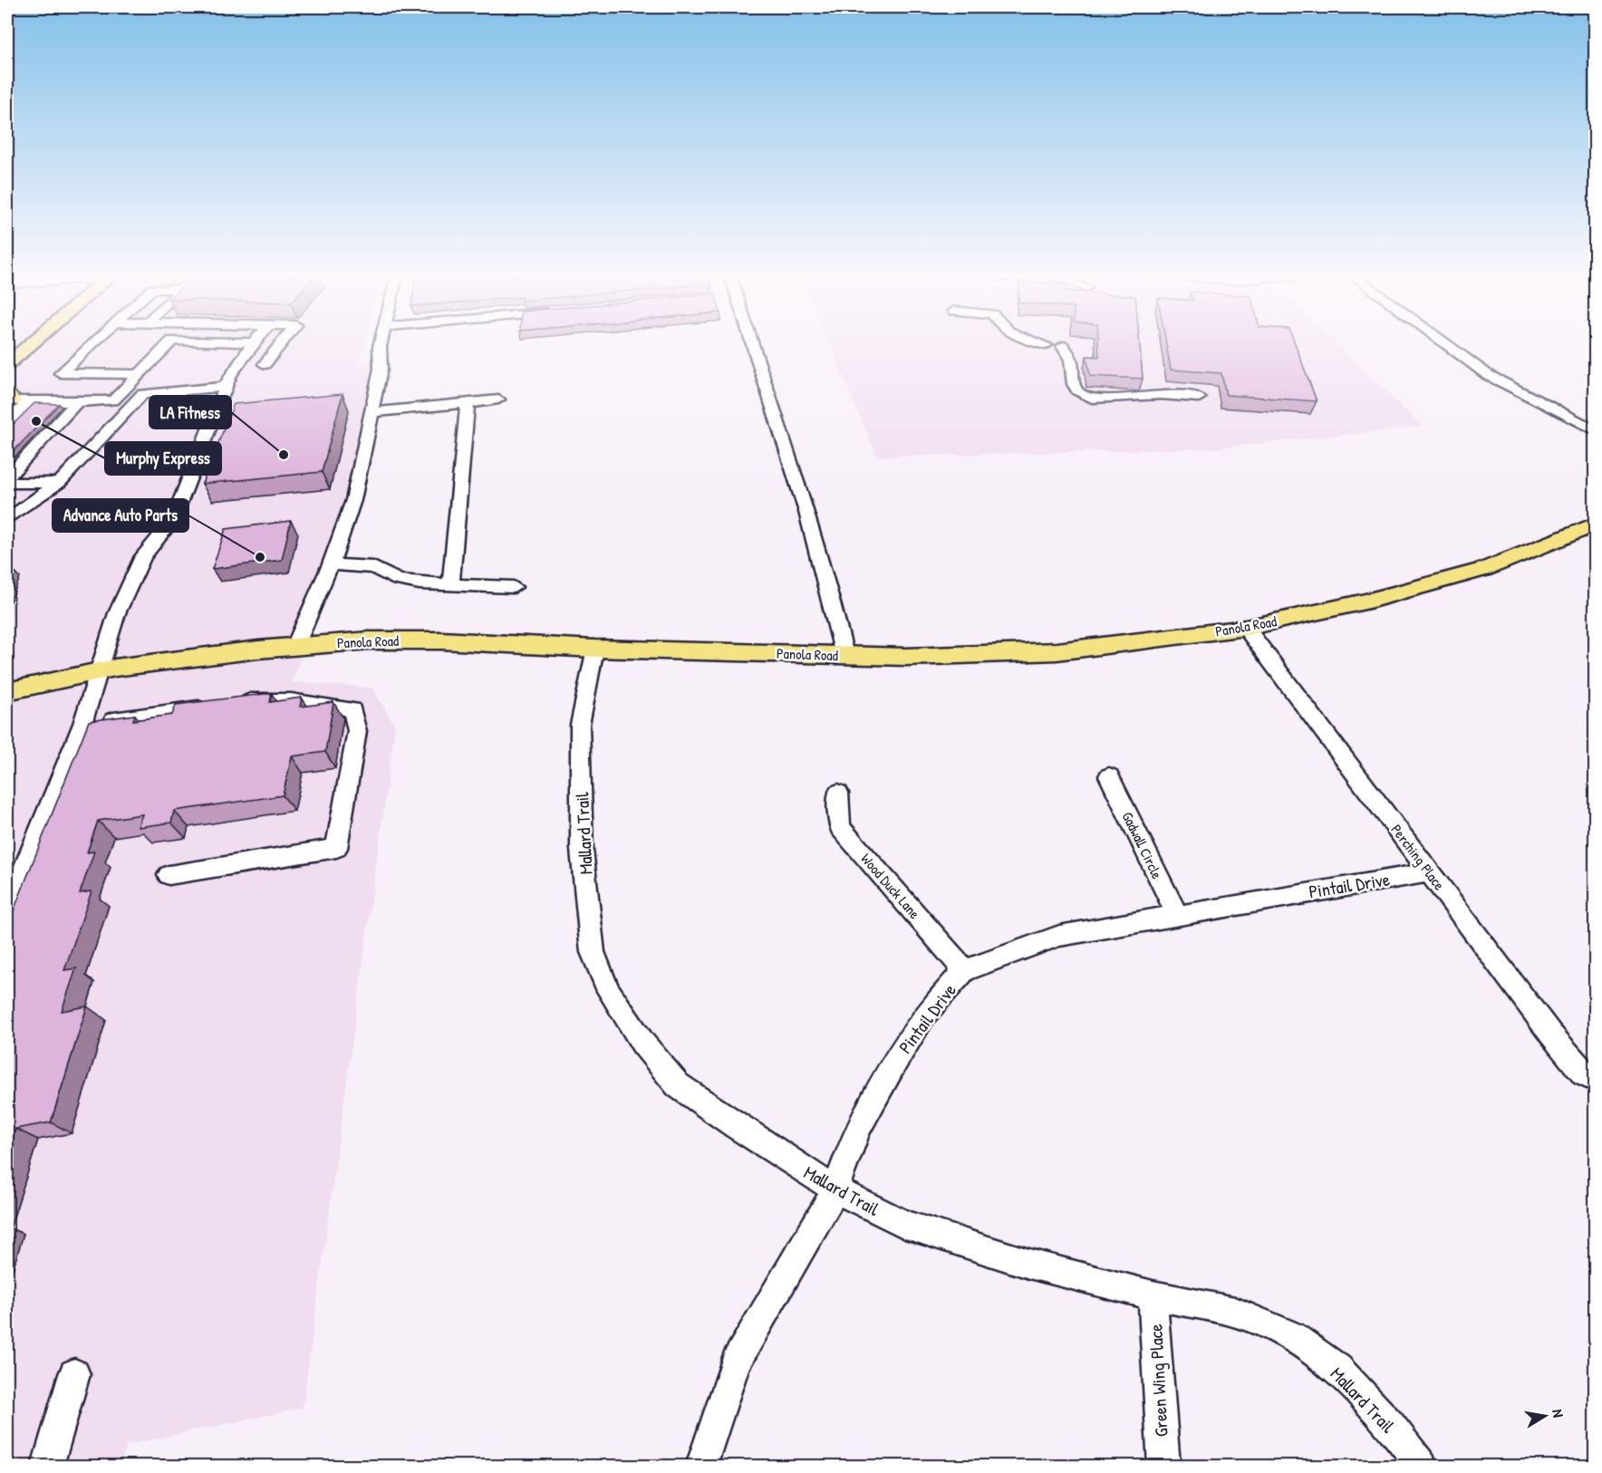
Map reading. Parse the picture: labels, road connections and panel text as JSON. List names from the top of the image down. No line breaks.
{"streets":{"main road":["Panola Road"],"street":["Mallard Trail","Gadwall Circle","Perching Place","Pintail Drive","Wood Duck Lane","Green Wing Place"]},"crossings":[["Panola Road","Mallard Trail"],["Panola Road","Perching Place"],["Mallard Trail","Pintail Drive"],["Mallard Trail","Green Wing Place"],["Gadwall Circle","Pintail Drive"],["Perching Place","Pintail Drive"],["Pintail Drive","Wood Duck Lane"]],"places":["Murphy Express","LA Fitness","Advance Auto Parts"],"north":"right"}
